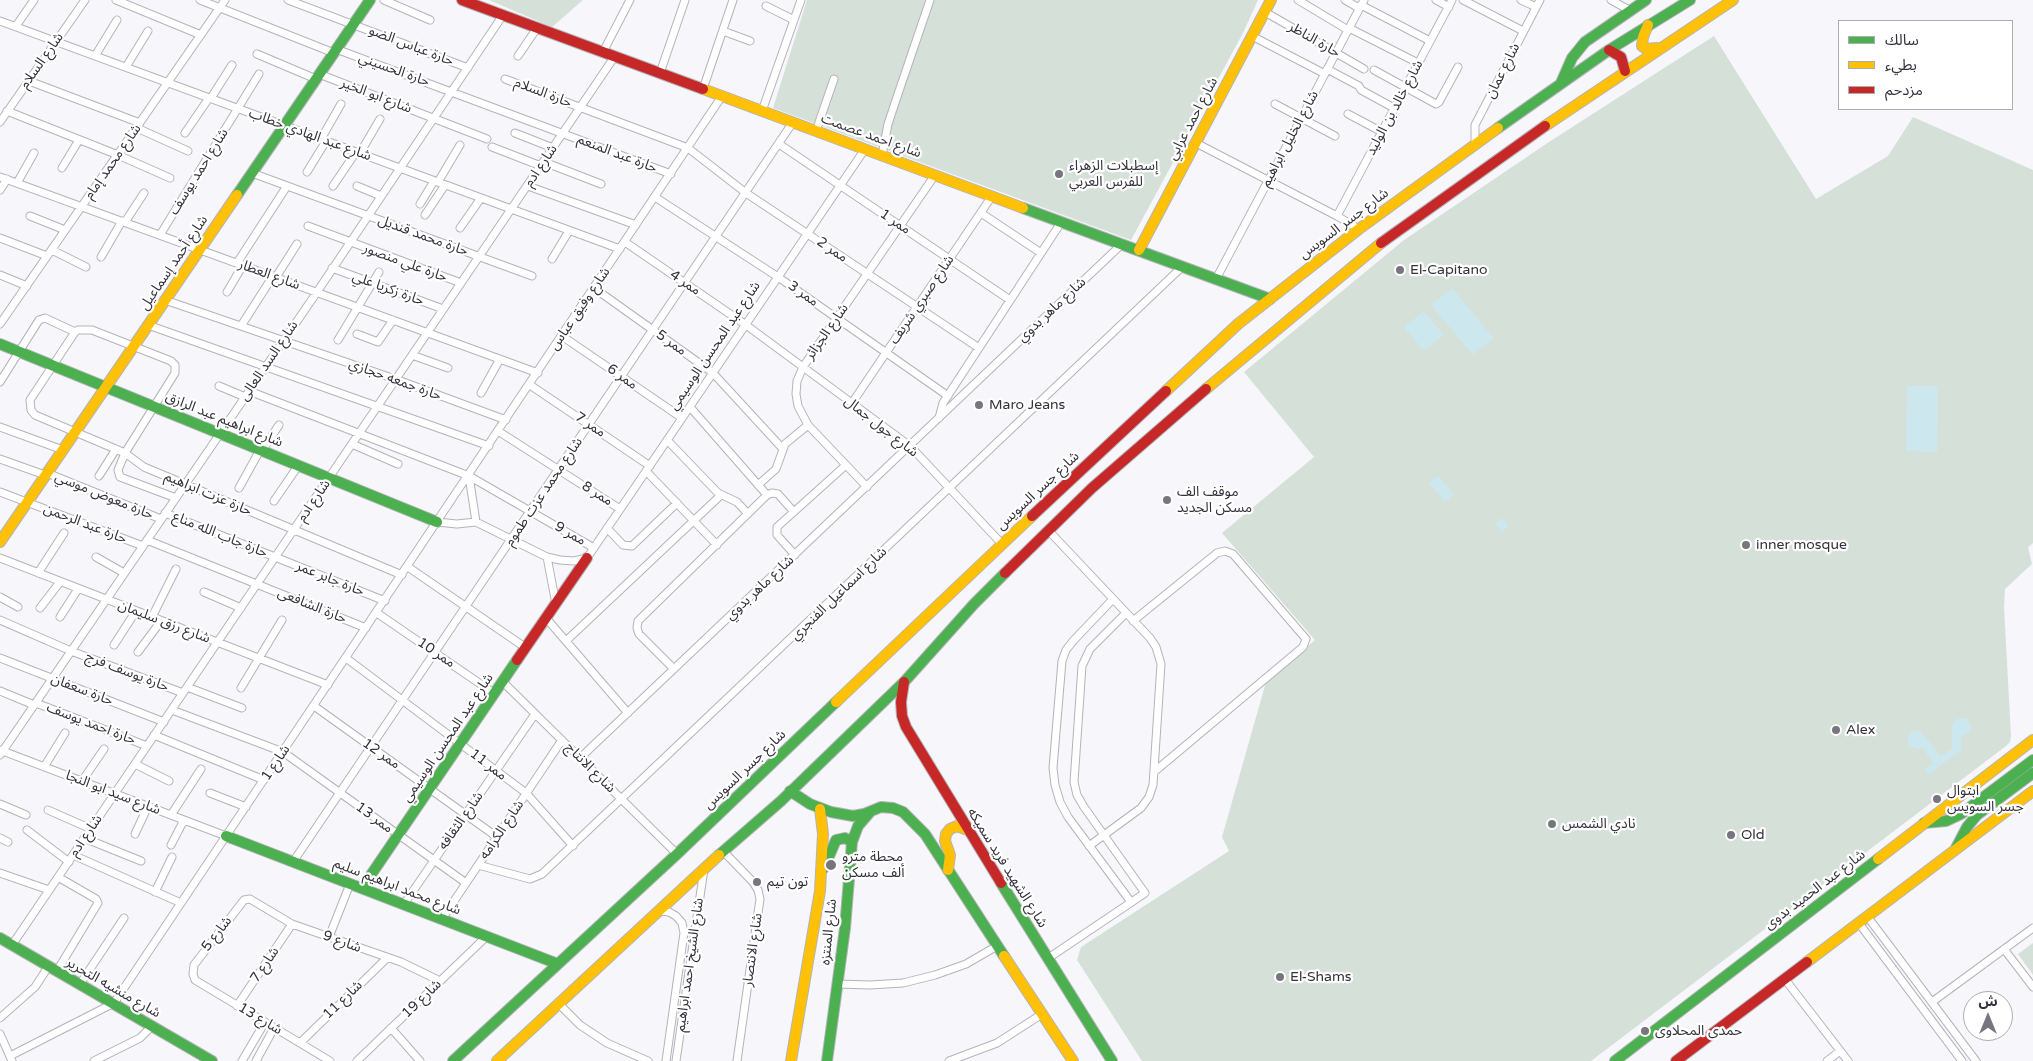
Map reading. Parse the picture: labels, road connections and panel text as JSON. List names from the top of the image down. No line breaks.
{"streets":{"main road":["شارع احمد عرابي","شارع احمد عصمت","شارع جسر السويس","شارع أحمد إسماعيل","شارع عبد المحسن الوسيمي","شارع ابراهيم عبد الرازق","شارع الشهيد فريد سميكه","شارع محمد ابراهيم سليم","شارع عبد الحميد بدوى","شارع المنتزه","شارع منشيه التحرير"],"street":["حارة الناظر","حارة عباس الضو","شارع السلام","حارة الحسيني","شارع عمان","حارة السلام","شارع ابو الخير","شارع خالد بن الوليد","شارع عبد الهادي خطاب","شارع الخليل ابراهيم","حارة عبد المنعم","شارع محمد إمام","شارع ادم","شارع احمد يوسف","ممر 1","حارة محمد قنديل","ممر 2","حارة علي منصور","شارع العطار","ممر 4","حارة زكريا علي","ممر 3","شارع صبري شريف","شارع وفيق عباس","شارع ماهر بدوي","شارع الجزائر","ممر 5","شارع السد العالى","ممر 6","حارة جمعه حجازي","ممر 7","شارع جول جمال","شارع محمد عزت طموم","حارة عزت ابراهيم","ممر 8","حارة معوض موسي","حارة عبد الرحمن","ممر 9","حارة جاب الله مناع","حارة جابر عمر","شارع اسماعيل الفنجري","حارة الشافعى","شارع رزق سليمان","ممر 10","حارة يوسف فرج","حارة سعفان","حارة احمد يوسف","ممر 12","شارع 1","ممر 11","شارع الانتاج","شارع سيد ابو النجا","ممر 13","شارع الثقافه","شارع الكرامه","شارع 5","شارع 9","شارع الانتصار","شارع 7","شارع الشيخ احمد ابراهيم","شارع 19","شارع 11","شارع 13"]},"crossings":[["حارة الناظر","شارع احمد عرابي"],["حارة الناظر","شارع الخليل ابراهيم"],["حارة عباس الضو","شارع أحمد إسماعيل"],["حارة عباس الضو","شارع السد العالى"],["شارع السلام","شارع عبد الهادي خطاب"],["حارة الحسيني","حارة عبد المنعم"],["حارة الحسيني","شارع محمد إمام"],["حارة الحسيني","شارع ادم"],["حارة الحسيني","شارع أحمد إسماعيل"],["حارة الحسيني","شارع السد العالى"],["شارع عمان","شارع جسر السويس"],["حارة السلام","شارع ادم"],["حارة السلام","ممر 2"],["حارة السلام","شارع وفيق عباس"],["شارع ابو الخير","شارع أحمد إسماعيل"],["شارع ابو الخير","شارع السد العالى"],["شارع احمد عرابي","شارع احمد عصمت"],["شارع عبد الهادي خطاب","شارع محمد إمام"],["شارع عبد الهادي خطاب","شارع ادم"],["شارع عبد الهادي خطاب","شارع احمد يوسف"],["شارع عبد الهادي خطاب","شارع أحمد إسماعيل"],["شارع عبد الهادي خطاب","شارع وفيق عباس"],["شارع عبد الهادي خطاب","شارع السد العالى"],["شارع احمد عصمت","شارع الخليل ابراهيم"],["شارع احمد عصمت","شارع ادم"],["شارع احمد عصمت","شارع جسر السويس"],["شارع احمد عصمت","شارع صبري شريف"],["شارع احمد عصمت","شارع وفيق عباس"],["شارع احمد عصمت","شارع ماهر بدوي"],["شارع احمد عصمت","شارع الجزائر"],["شارع احمد عصمت","شارع عبد المحسن الوسيمي"],["شارع احمد عصمت","شارع السد العالى"],["شارع احمد عصمت","شارع محمد عزت طموم"],["شارع احمد عصمت","شارع اسماعيل الفنجري"],["حارة عبد المنعم","شارع ادم"],["حارة عبد المنعم","شارع وفيق عباس"],["شارع محمد إمام","شارع العطار"],["شارع ادم","حارة محمد قنديل"],["شارع ادم","حارة علي منصور"],["شارع ادم","شارع العطار"],["شارع ادم","حارة زكريا علي"],["شارع ادم","حارة جمعه حجازي"],["شارع ادم","شارع ابراهيم عبد الرازق"],["شارع ادم","حارة عزت ابراهيم"],["شارع ادم","حارة عبد الرحمن"],["شارع ادم","ممر 9"],["شارع ادم","حارة جاب الله مناع"],["شارع ادم","حارة جابر عمر"],["شارع ادم","حارة الشافعى"],["شارع ادم","شارع رزق سليمان"],["شارع ادم","حارة يوسف فرج"],["شارع ادم","حارة سعفان"],["شارع ادم","حارة احمد يوسف"],["شارع ادم","شارع سيد ابو النجا"],["شارع ادم","ممر 13"],["شارع ادم","شارع منشيه التحرير"],["شارع احمد يوسف","شارع العطار"],["ممر 1","شارع صبري شريف"],["ممر 1","شارع ماهر بدوي"],["ممر 1","شارع الجزائر"],["ممر 1","شارع عبد المحسن الوسيمي"],["ممر 1","شارع محمد عزت طموم"],["شارع جسر السويس","شارع جول جمال"],["شارع جسر السويس","شارع الانتاج"],["شارع جسر السويس","شارع محمد ابراهيم سليم"],["حارة محمد قنديل","شارع أحمد إسماعيل"],["حارة محمد قنديل","شارع السد العالى"],["ممر 2","شارع صبري شريف"],["ممر 2","شارع وفيق عباس"],["ممر 2","شارع ماهر بدوي"],["ممر 2","شارع الجزائر"],["ممر 2","شارع عبد المحسن الوسيمي"],["ممر 2","شارع محمد عزت طموم"],["شارع أحمد إسماعيل","شارع العطار"],["شارع أحمد إسماعيل","حارة جمعه حجازي"],["شارع أحمد إسماعيل","شارع ابراهيم عبد الرازق"],["شارع أحمد إسماعيل","حارة عزت ابراهيم"],["شارع أحمد إسماعيل","حارة معوض موسي"],["شارع أحمد إسماعيل","حارة عبد الرحمن"],["حارة علي منصور","شارع السد العالى"],["شارع العطار","شارع وفيق عباس"],["شارع العطار","شارع السد العالى"],["ممر 4","شارع وفيق عباس"],["ممر 4","شارع عبد المحسن الوسيمي"],["ممر 4","شارع جول جمال"],["ممر 4","شارع محمد عزت طموم"],["حارة زكريا علي","شارع السد العالى"],["ممر 3","شارع صبري شريف"],["ممر 3","شارع وفيق عباس"],["ممر 3","شارع ماهر بدوي"],["ممر 3","شارع الجزائر"],["ممر 3","شارع عبد المحسن الوسيمي"],["ممر 3","شارع محمد عزت طموم"],["شارع صبري شريف","شارع جول جمال"],["شارع وفيق عباس","ممر 5"],["شارع وفيق عباس","ممر 6"],["شارع وفيق عباس","حارة جمعه حجازي"],["شارع وفيق عباس","شارع ابراهيم عبد الرازق"],["شارع وفيق عباس","ممر 7"],["شارع وفيق عباس","ممر 8"],["شارع وفيق عباس","ممر 9"],["شارع وفيق عباس","شارع 1"],["شارع ماهر بدوي","شارع الجزائر"],["شارع ماهر بدوي","شارع جول جمال"],["شارع ماهر بدوي","شارع الانتاج"],["شارع الجزائر","شارع جول جمال"],["ممر 5","شارع عبد المحسن الوسيمي"],["ممر 5","شارع محمد عزت طموم"],["شارع عبد المحسن الوسيمي","ممر 6"],["شارع عبد المحسن الوسيمي","ممر 7"],["شارع عبد المحسن الوسيمي","شارع جول جمال"],["شارع عبد المحسن الوسيمي","ممر 8"],["شارع عبد المحسن الوسيمي","ممر 9"],["شارع عبد المحسن الوسيمي","ممر 10"],["شارع عبد المحسن الوسيمي","ممر 12"],["شارع عبد المحسن الوسيمي","ممر 11"],["شارع عبد المحسن الوسيمي","شارع الانتاج"],["شارع عبد المحسن الوسيمي","ممر 13"],["شارع عبد المحسن الوسيمي","شارع محمد ابراهيم سليم"],["شارع السد العالى","حارة جمعه حجازي"],["شارع السد العالى","شارع ابراهيم عبد الرازق"],["شارع السد العالى","حارة عزت ابراهيم"],["شارع السد العالى","حارة معوض موسي"],["شارع السد العالى","حارة عبد الرحمن"],["شارع السد العالى","ممر 9"],["شارع السد العالى","حارة جاب الله مناع"],["شارع السد العالى","شارع رزق سليمان"],["شارع السد العالى","حارة يوسف فرج"],["شارع السد العالى","حارة سعفان"],["شارع السد العالى","حارة احمد يوسف"],["شارع السد العالى","شارع سيد ابو النجا"],["ممر 6","شارع محمد عزت طموم"],["شارع ابراهيم عبد الرازق","حارة عزت ابراهيم"],["شارع ابراهيم عبد الرازق","شارع 1"],["ممر 7","شارع محمد عزت طموم"],["شارع جول جمال","شارع اسماعيل الفنجري"],["شارع محمد عزت طموم","ممر 8"],["شارع محمد عزت طموم","ممر 9"],["شارع محمد عزت طموم","ممر 10"],["شارع محمد عزت طموم","ممر 12"],["شارع محمد عزت طموم","ممر 11"],["شارع محمد عزت طموم","ممر 13"],["شارع محمد عزت طموم","شارع محمد ابراهيم سليم"],["حارة عزت ابراهيم","شارع 1"],["حارة معوض موسي","حارة جاب الله مناع"],["حارة عبد الرحمن","حارة الشافعى"],["حارة جاب الله مناع","حارة جابر عمر"],["حارة جابر عمر","شارع 1"],["شارع اسماعيل الفنجري","ممر 11"],["شارع اسماعيل الفنجري","شارع الانتاج"],["شارع اسماعيل الفنجري","شارع الكرامه"],["حارة الشافعى","شارع 1"],["شارع رزق سليمان","شارع 1"],["ممر 10","شارع 1"],["ممر 12","شارع 1"],["ممر 12","شارع الثقافه"],["ممر 12","شارع الكرامه"],["شارع 1","ممر 11"],["شارع 1","شارع سيد ابو النجا"],["شارع 1","ممر 13"],["شارع 1","شارع محمد ابراهيم سليم"],["شارع 1","شارع منشيه التحرير"],["ممر 11","شارع الثقافه"],["ممر 11","شارع الكرامه"],["شارع الانتاج","شارع الثقافه"],["شارع الانتاج","شارع الكرامه"],["شارع سيد ابو النجا","شارع محمد ابراهيم سليم"],["ممر 13","شارع الثقافه"],["ممر 13","شارع الكرامه"],["شارع الثقافه","شارع محمد ابراهيم سليم"],["شارع الكرامه","شارع محمد ابراهيم سليم"],["شارع محمد ابراهيم سليم","شارع 19"],["شارع 5","شارع 9"],["شارع 5","شارع 13"],["شارع 9","شارع 7"],["شارع 9","شارع 19"],["شارع 9","شارع 11"],["شارع 7","شارع 13"],["شارع 11","شارع 13"]],"places":["إسطبلات الزهراء للفرس العربي","El-Capitano","Maro Jeans","موقف الف مسكن الجديد","inner mosque","Alex","ابتوال جسر السويس","نادي الشمس","Old","محطة مترو ألف مسكن","تون تيم","El-Shams","حمدى المحلاوى"],"legend":["سالك","بطيء","مزدحم"],"north":"top"}
